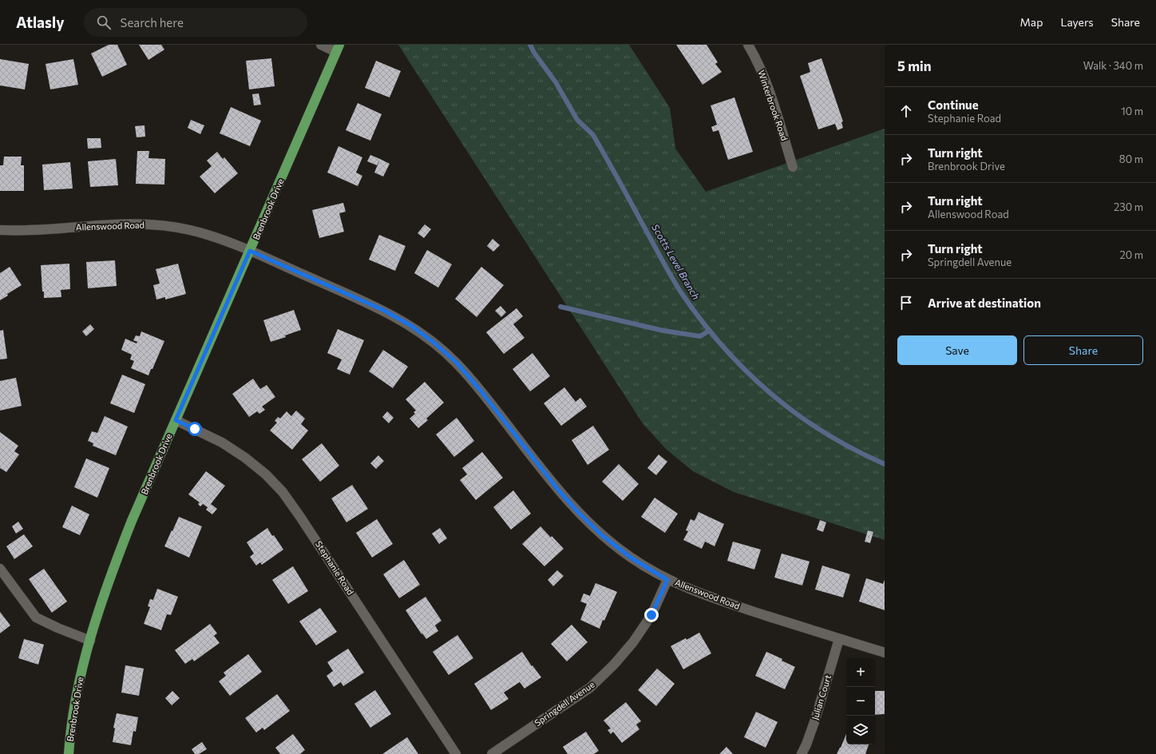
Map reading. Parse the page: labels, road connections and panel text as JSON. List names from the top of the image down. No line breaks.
{"streets":{"main road":["Brenbrook Drive"],"street":["Winterbrook Road","Allenswood Road","Stephanie Road","Julian Court","Springdell Avenue"]},"crossings":[["Brenbrook Drive","Allenswood Road"],["Brenbrook Drive","Stephanie Road"],["Allenswood Road","Julian Court"],["Allenswood Road","Springdell Avenue"]],"water":["Scotts Level Branch"],"page":{"header":"Atlasly","search":"Search here","nav":["Map","Layers","Share"],"heading":["5 min","Walk · 340 m"],"list":[["Continue","Stephanie Road","10 m"],["Turn right","Brenbrook Drive","80 m"],["Turn right","Allenswood Road","230 m"],["Turn right","Springdell Avenue","20 m"],"Arrive at destination"],"buttons":["Save","Share"],"map_buttons":["+","−"]}}
